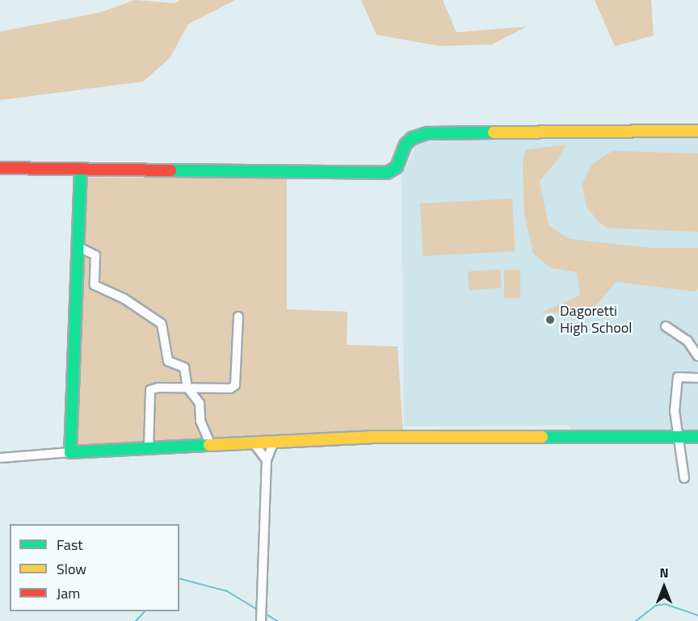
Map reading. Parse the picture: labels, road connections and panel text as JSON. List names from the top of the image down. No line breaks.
{"places":["Dagoretti High School"],"legend":["Fast","Slow","Jam"],"north":"top"}
